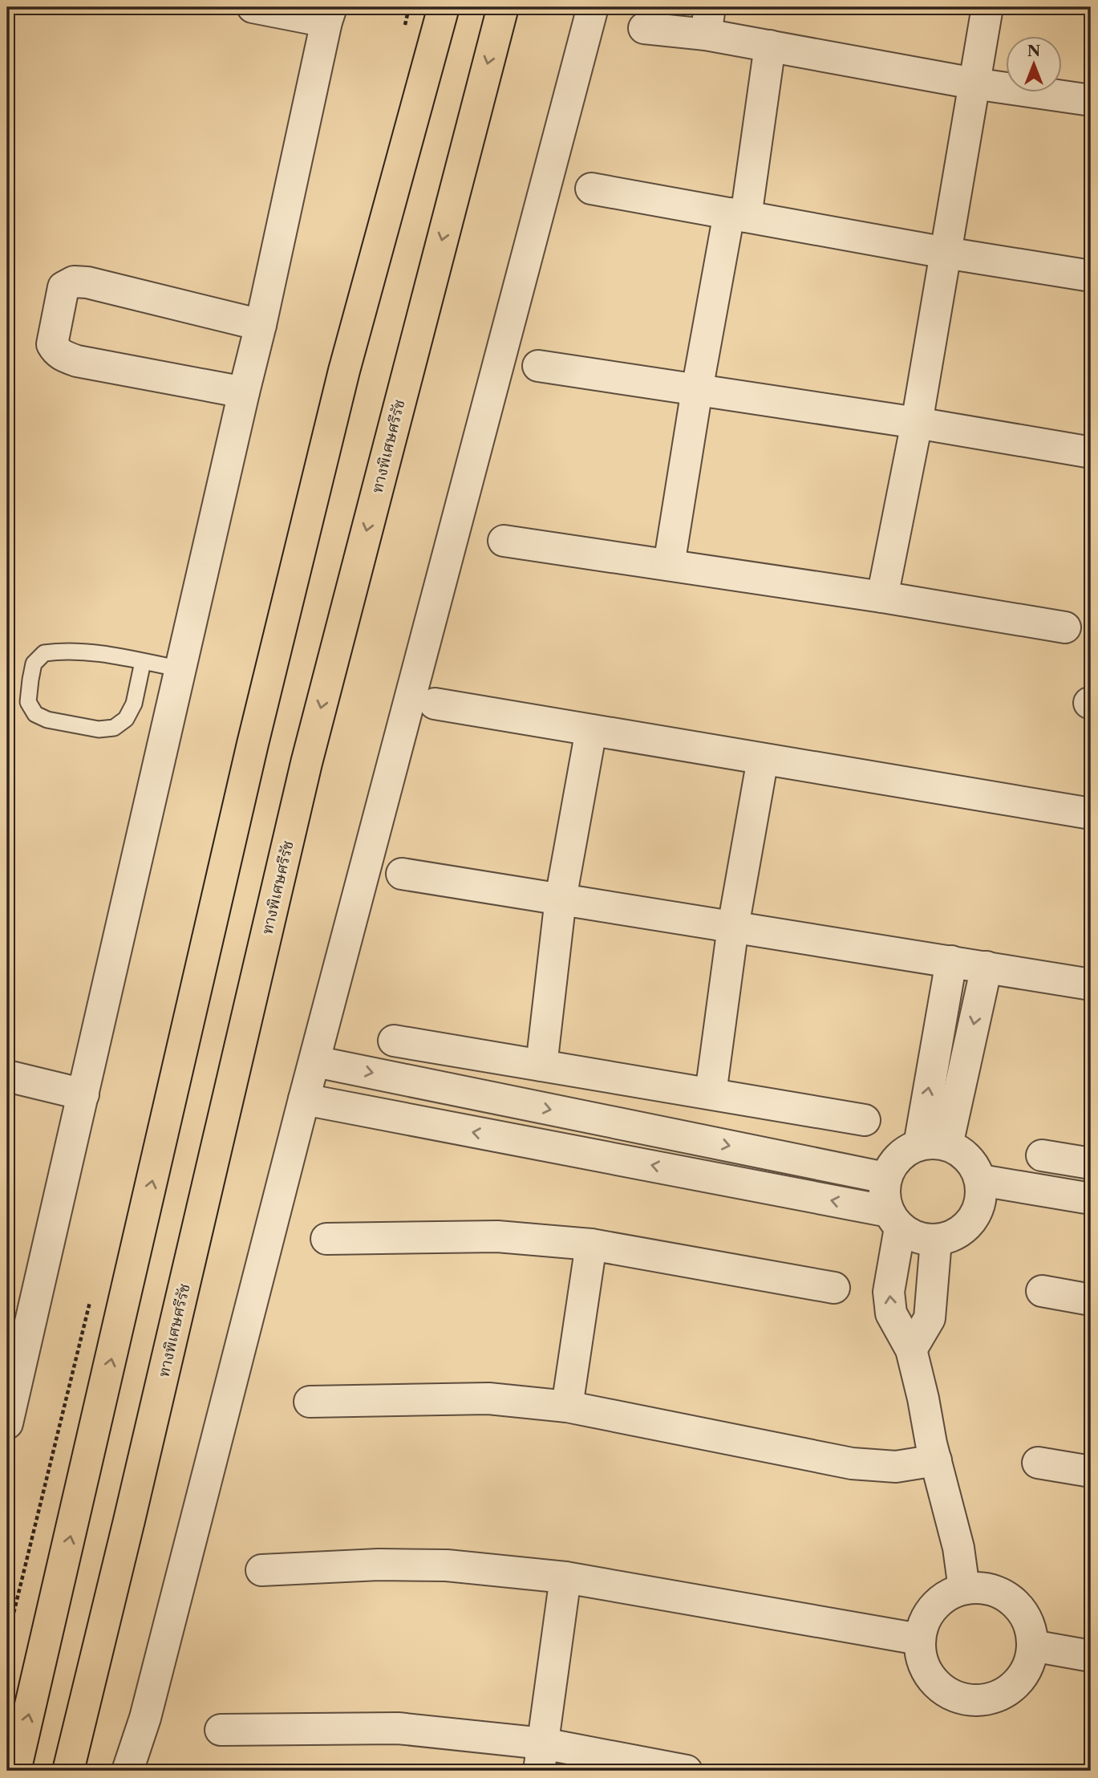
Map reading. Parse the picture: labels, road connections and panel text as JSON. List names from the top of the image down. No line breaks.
{"streets":{"highway":["ทางพิเศษศรีรัช"]},"north":"top"}
